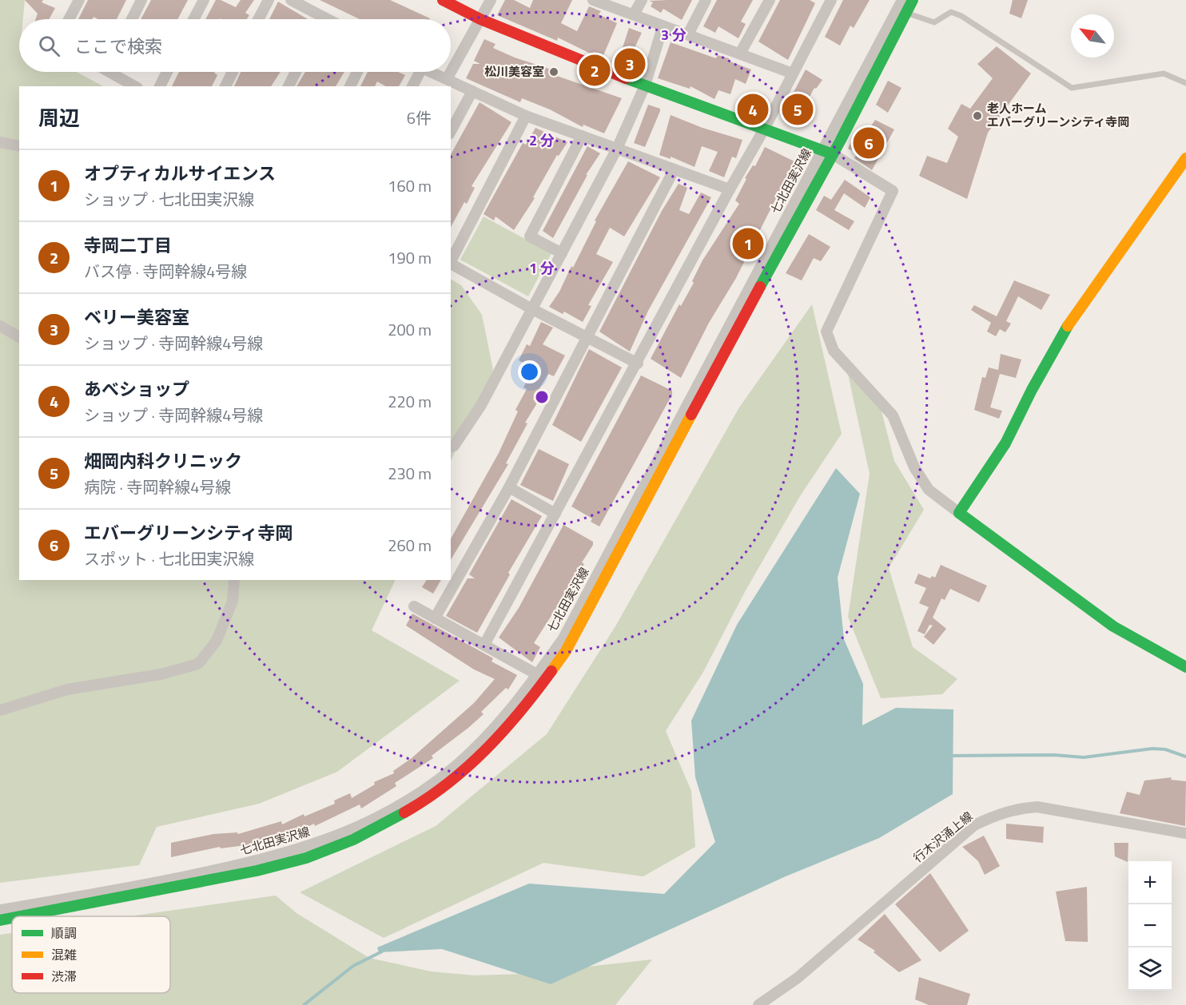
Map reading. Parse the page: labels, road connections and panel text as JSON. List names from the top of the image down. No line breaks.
{"streets":{"street":["七北田実沢線","行木沢涌上線"]},"places":["松川美容室","老人ホーム エバーグリーンシティ寺岡"],"legend":["順調","混雑","渋滞"],"north":"top left","page":{"search":"ここで検索","pins":["3","2","4","5","6","1"],"heading":["周辺","6件"],"list":[{"mark":"1","name":"オプティカルサイエンス","note":"ショップ · 七北田実沢線","value":"160 m"},{"mark":"2","name":"寺岡二丁目","note":"バス停 · 寺岡幹線4号線","value":"190 m"},{"mark":"3","name":"ベリー美容室","note":"ショップ · 寺岡幹線4号線","value":"200 m"},{"mark":"4","name":"あべショップ","note":"ショップ · 寺岡幹線4号線","value":"220 m"},{"mark":"5","name":"畑岡内科クリニック","note":"病院 · 寺岡幹線4号線","value":"230 m"},{"mark":"6","name":"エバーグリーンシティ寺岡","note":"スポット · 七北田実沢線","value":"260 m"}],"map_buttons":["+","−"]},"rings":["3 分","2 分","1 分"]}
